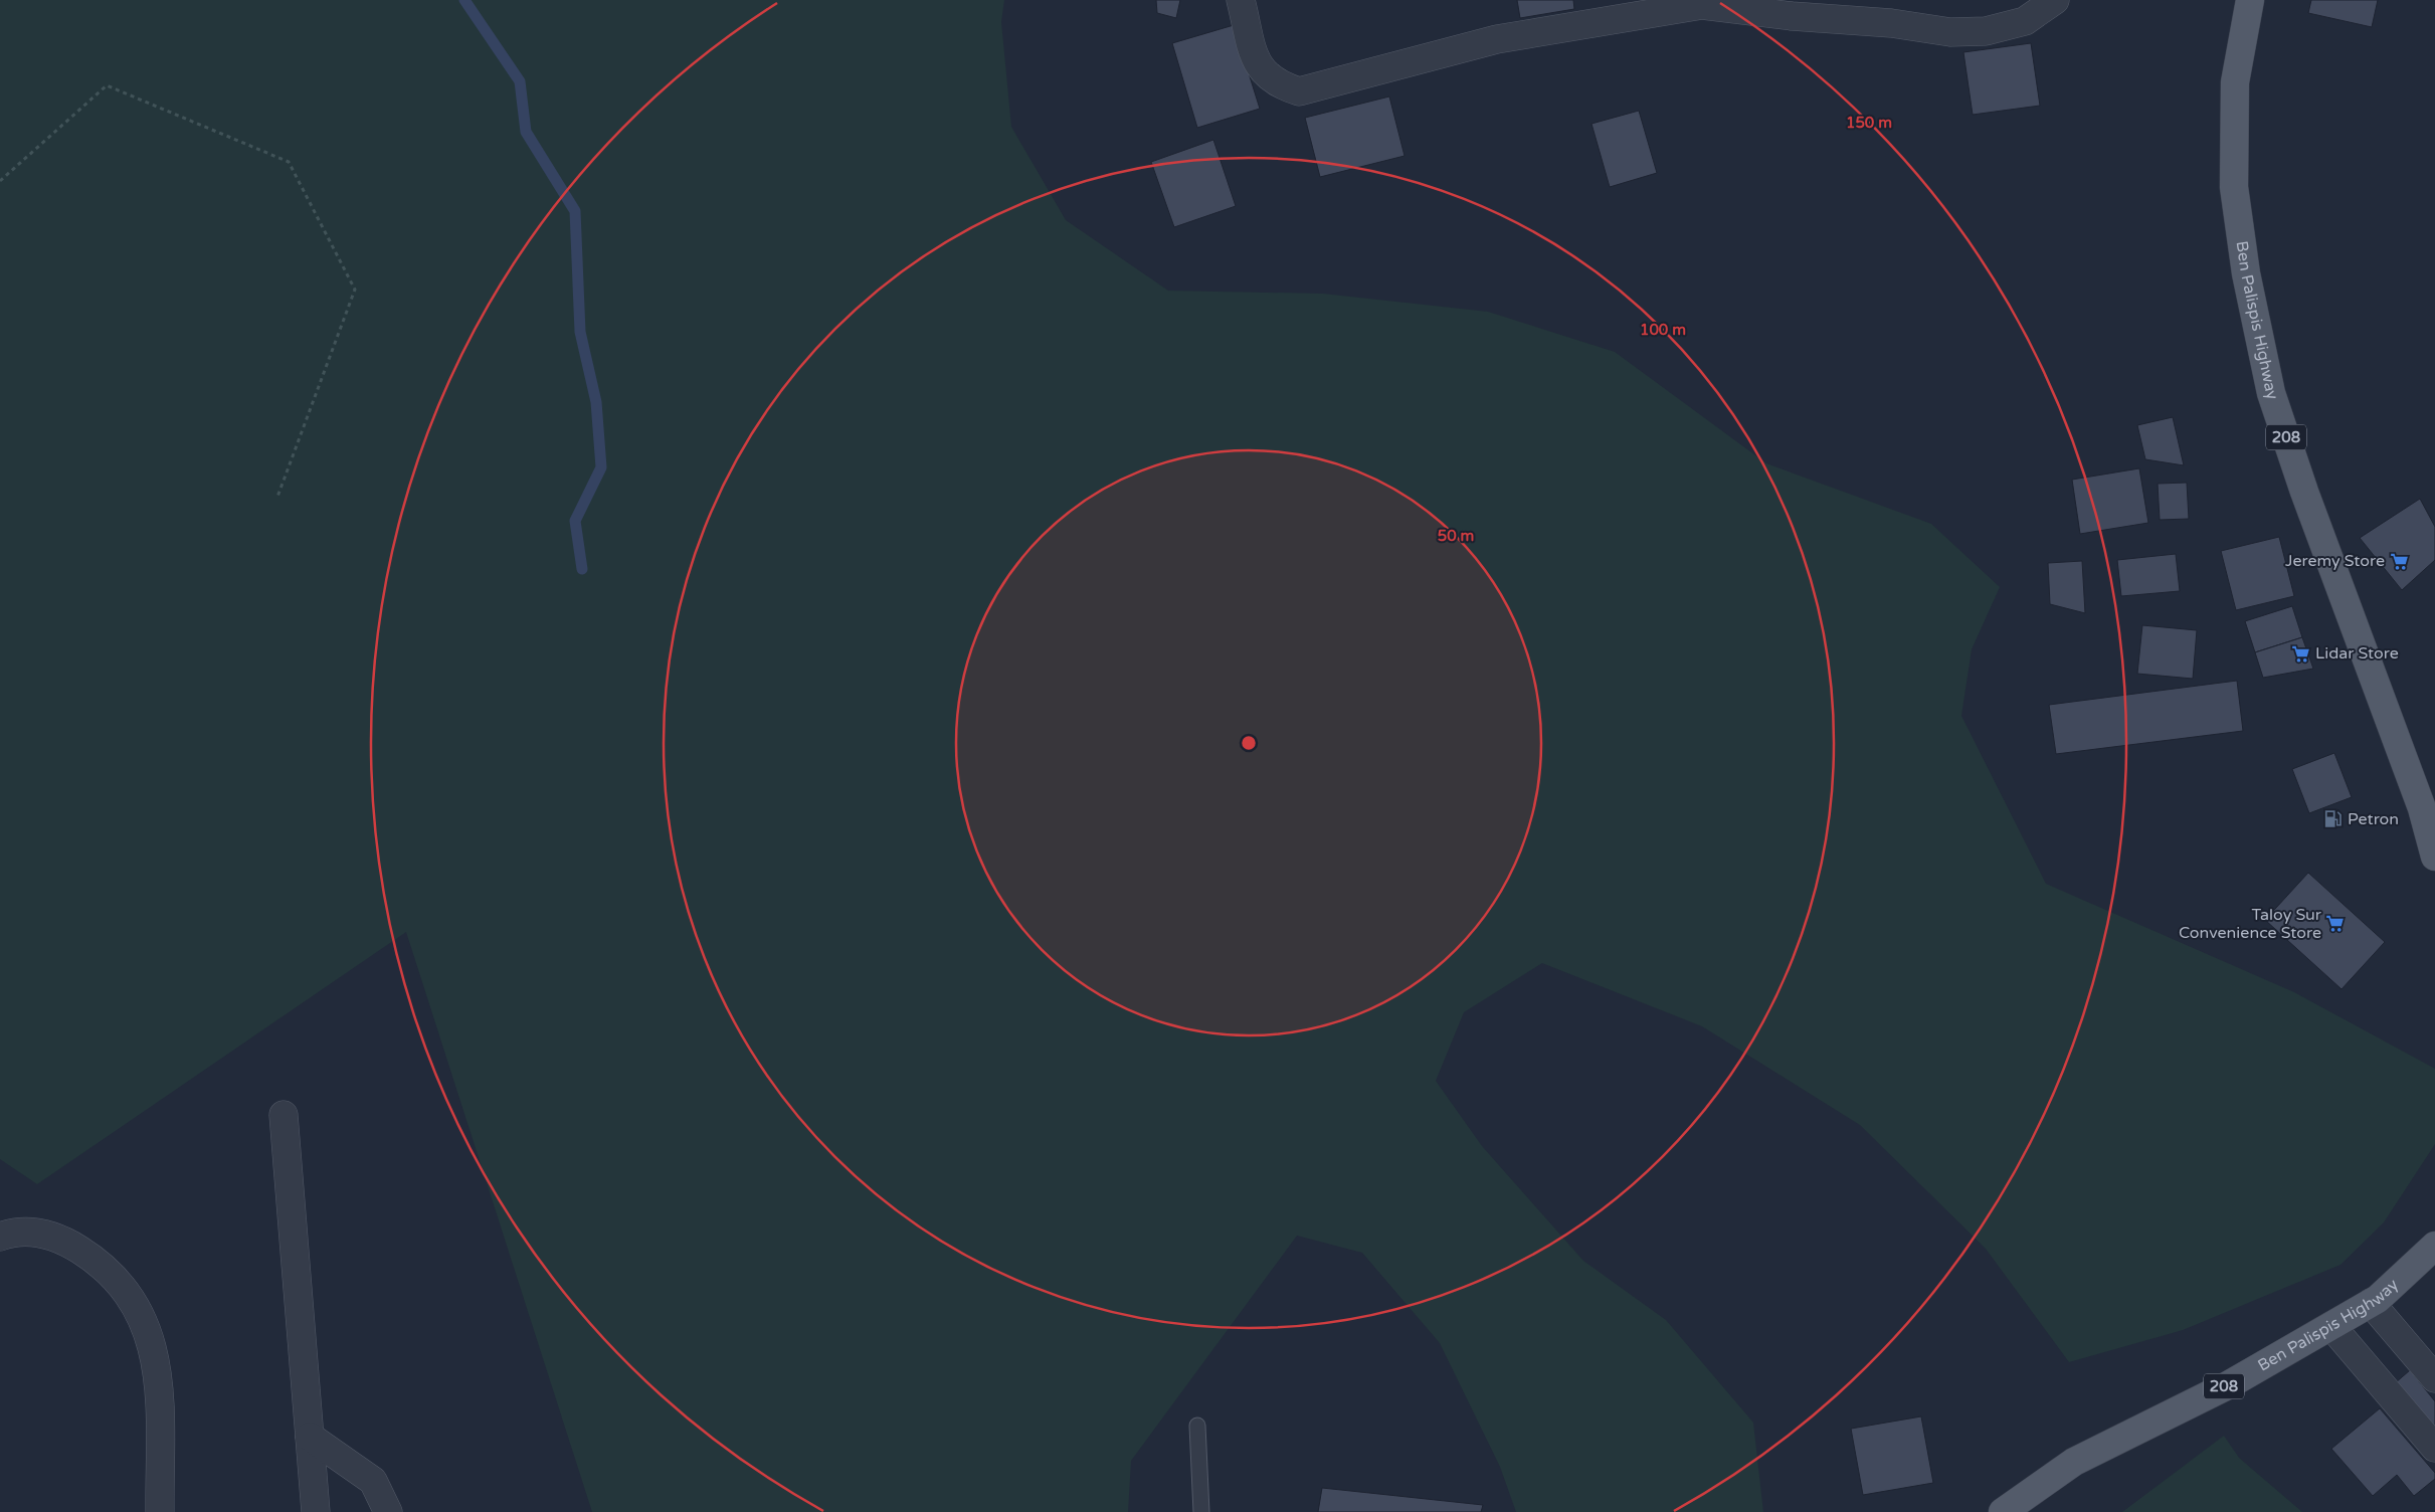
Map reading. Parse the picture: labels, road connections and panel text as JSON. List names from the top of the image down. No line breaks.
{"streets":{"main road":["Ben Palispis Highway","208"]},"places":{"supermarket":["Jeremy Store","Lidar Store","Taloy Sur Convenience Store"],"fuel station":["Petron"]},"rings":["150 m","100 m","50 m"]}
